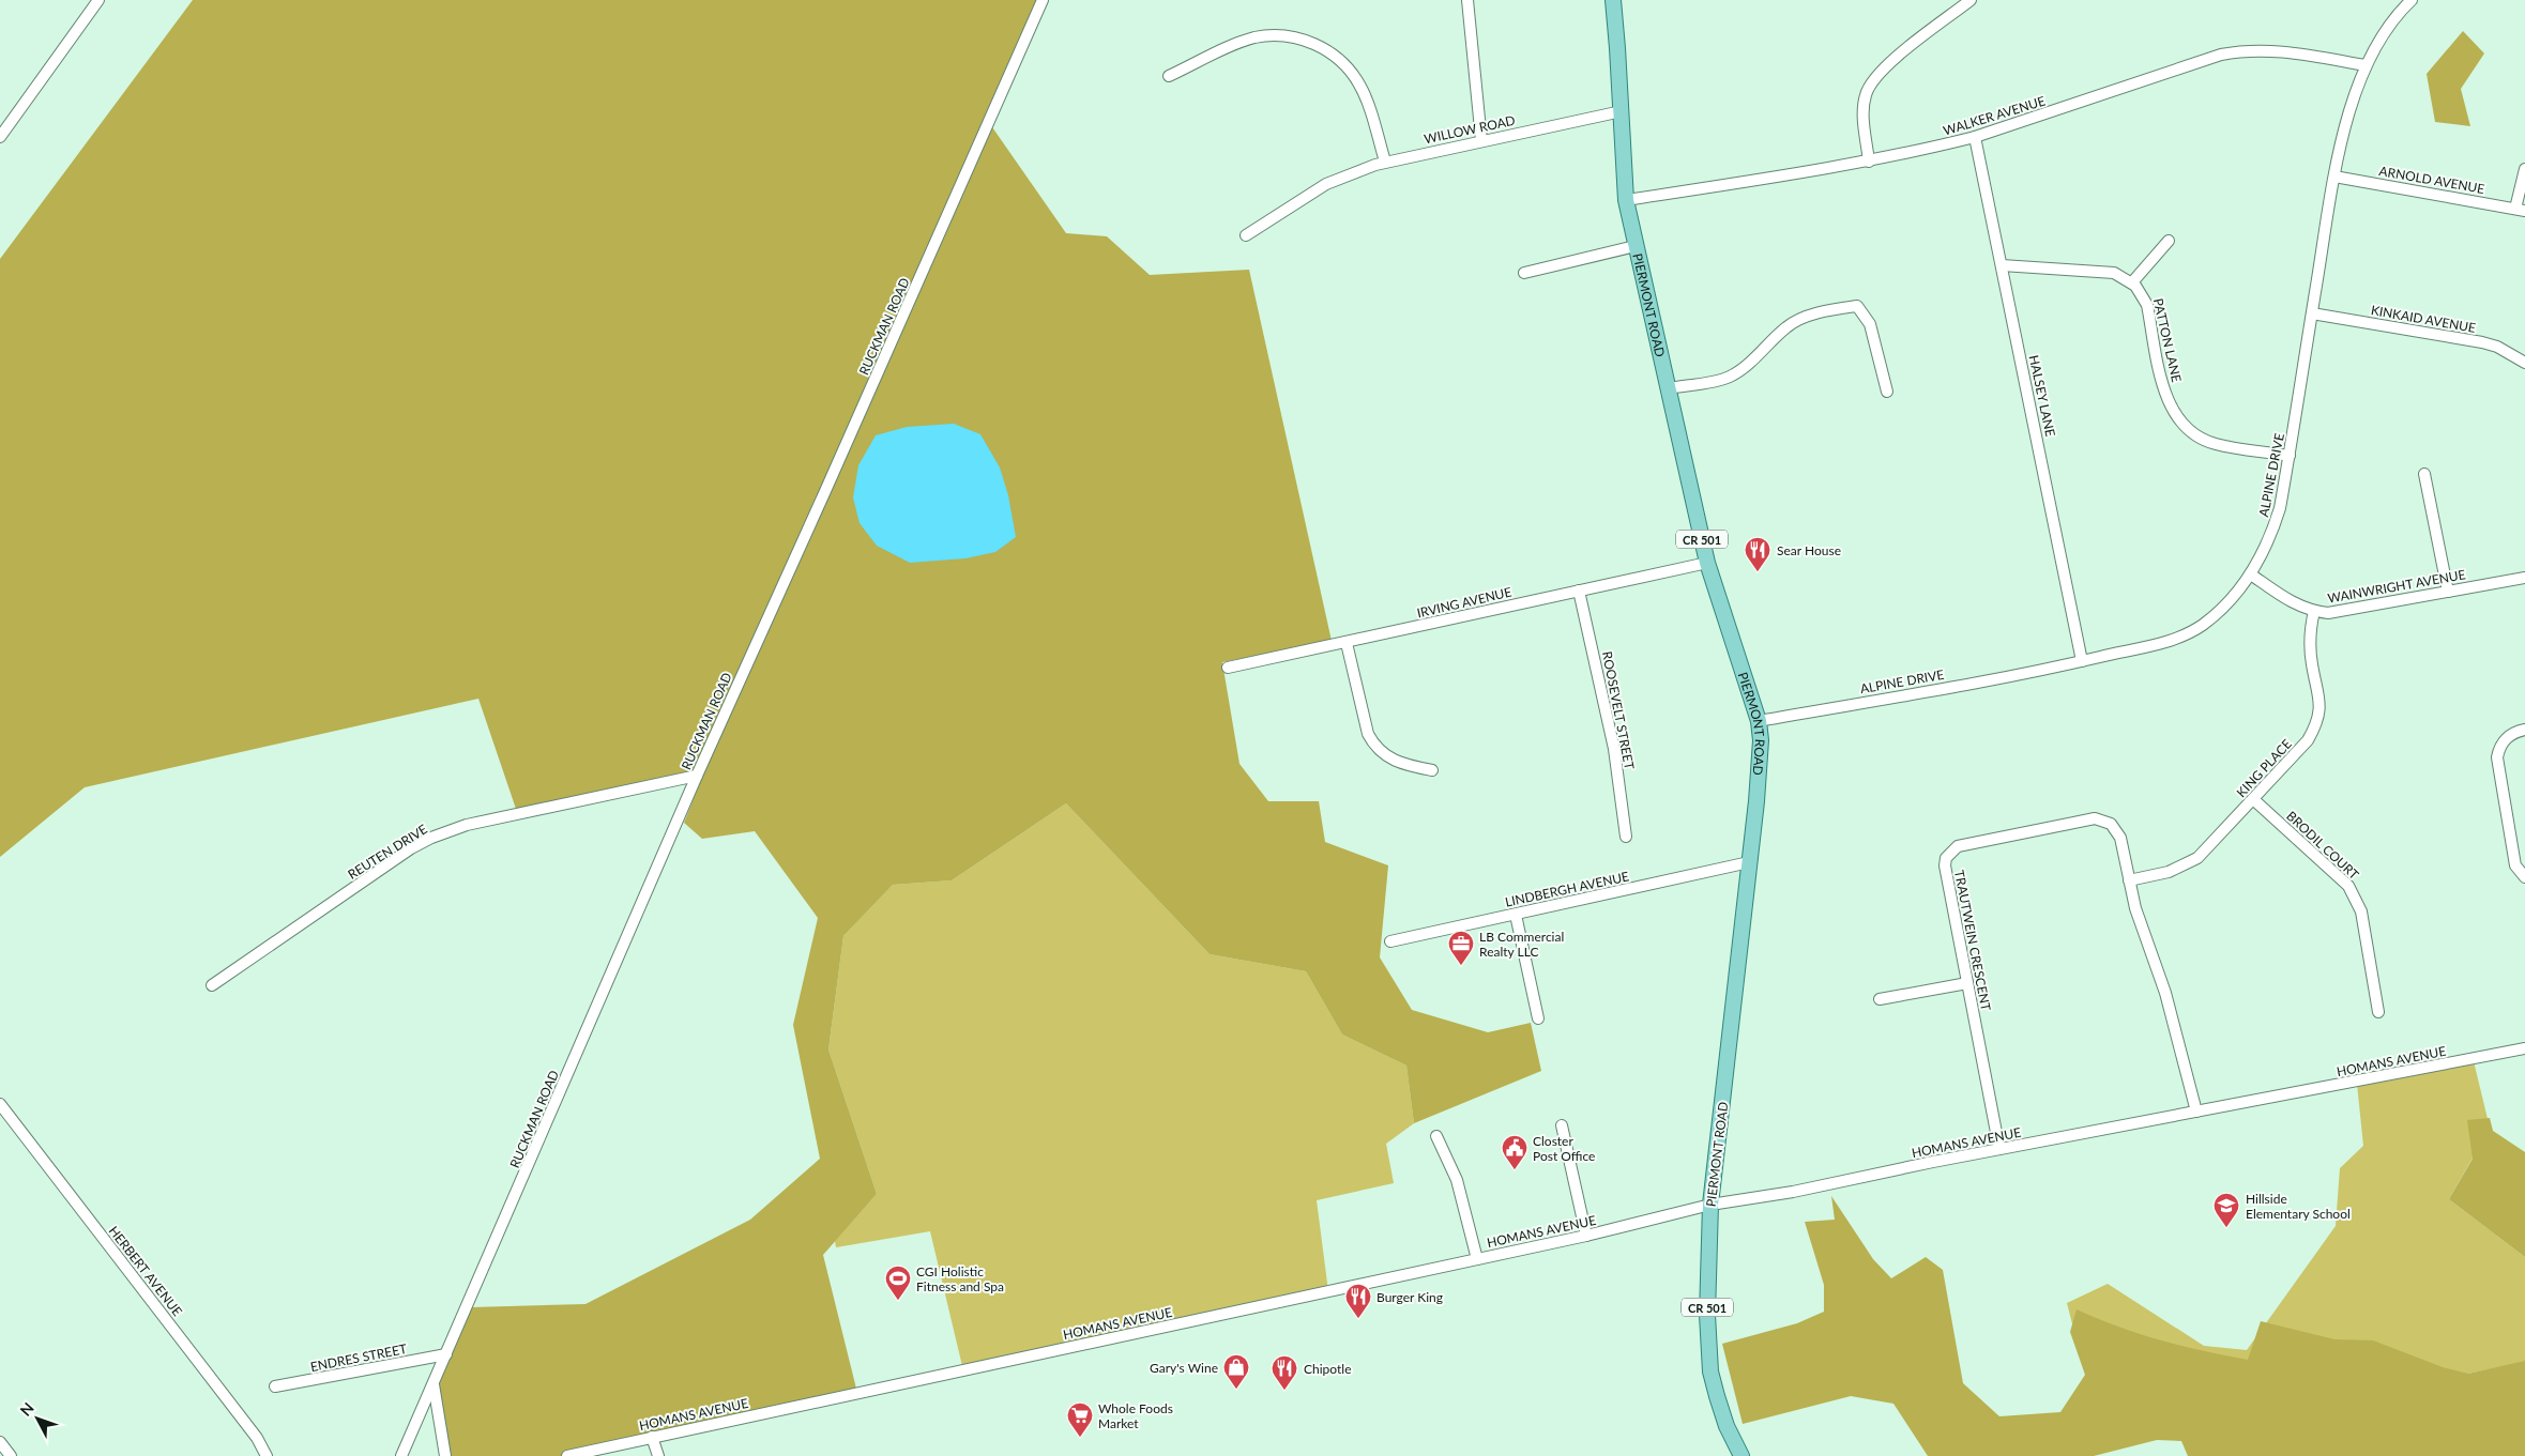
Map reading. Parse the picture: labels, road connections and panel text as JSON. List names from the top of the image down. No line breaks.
{"streets":{"main road":["PIERMONT ROAD","CR 501"],"street":["WALKER AVENUE","WILLOW ROAD","ARNOLD AVENUE","KINKAID AVENUE","RUCKMAN ROAD","PATTON LANE","HALSEY LANE","ALPINE DRIVE","WAINWRIGHT AVENUE","IRVING AVENUE","ROOSEVELT STREET","KING PLACE","BRODIL COURT","REUTEN DRIVE","LINDBERGH AVENUE","TRAUTWEIN CRESCENT","HOMANS AVENUE","HERBERT AVENUE","ENDRES STREET"]},"crossings":[["WALKER AVENUE","PIERMONT ROAD"],["WALKER AVENUE","HALSEY LANE"],["WALKER AVENUE","ALPINE DRIVE"],["WILLOW ROAD","PIERMONT ROAD"],["ARNOLD AVENUE","ALPINE DRIVE"],["PIERMONT ROAD","ALPINE DRIVE"],["PIERMONT ROAD","IRVING AVENUE"],["PIERMONT ROAD","LINDBERGH AVENUE"],["PIERMONT ROAD","HOMANS AVENUE"],["KINKAID AVENUE","ALPINE DRIVE"],["RUCKMAN ROAD","REUTEN DRIVE"],["RUCKMAN ROAD","ENDRES STREET"],["PATTON LANE","ALPINE DRIVE"],["HALSEY LANE","ALPINE DRIVE"],["ALPINE DRIVE","WAINWRIGHT AVENUE"],["WAINWRIGHT AVENUE","KING PLACE"],["IRVING AVENUE","ROOSEVELT STREET"],["KING PLACE","BRODIL COURT"],["KING PLACE","TRAUTWEIN CRESCENT"],["TRAUTWEIN CRESCENT","HOMANS AVENUE"]],"places":{"restaurant":["Sear House","Burger King","Chipotle"],"office":["LB Commercial Realty LLC"],"public building":["Closter Post Office"],"school or university":["Hillside Elementary School"],"sports":["CGI Holistic Fitness and Spa"],"shop":["Gary's Wine"],"supermarket":["Whole Foods Market"]},"north":"top left"}
